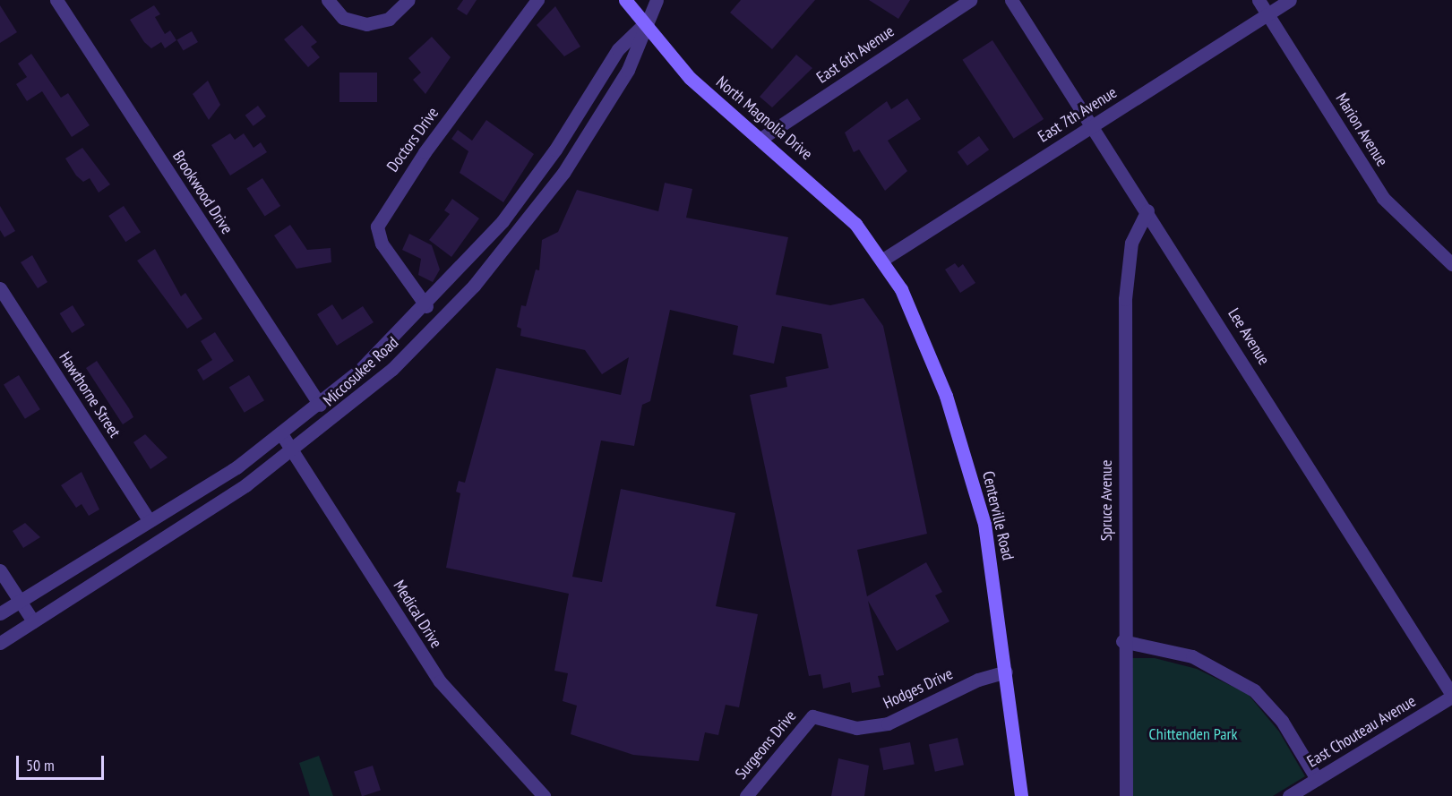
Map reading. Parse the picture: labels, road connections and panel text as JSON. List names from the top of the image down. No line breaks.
{"streets":{"main road":["North Magnolia Drive","Centerville Road"],"street":["East 6th Avenue","East 7th Avenue","Marion Avenue","Doctors Drive","Brookwood Drive","Lee Avenue","Miccosukee Road","Hawthorne Street","Spruce Avenue","Medical Drive","Hodges Drive","East Chouteau Avenue","Surgeons Drive"]},"crossings":[["East 6th Avenue","North Magnolia Drive"],["East 7th Avenue","North Magnolia Drive"],["East 7th Avenue","Marion Avenue"],["East 7th Avenue","Lee Avenue"],["East 7th Avenue","Centerville Road"],["North Magnolia Drive","Miccosukee Road"],["North Magnolia Drive","Centerville Road"],["Doctors Drive","Miccosukee Road"],["Brookwood Drive","Miccosukee Road"],["Lee Avenue","Spruce Avenue"],["Lee Avenue","East Chouteau Avenue"],["Miccosukee Road","Hawthorne Street"],["Miccosukee Road","Medical Drive"],["Centerville Road","Hodges Drive"],["Hodges Drive","Surgeons Drive"]],"parks":["Chittenden Park"],"scale_bar":"50 m"}
